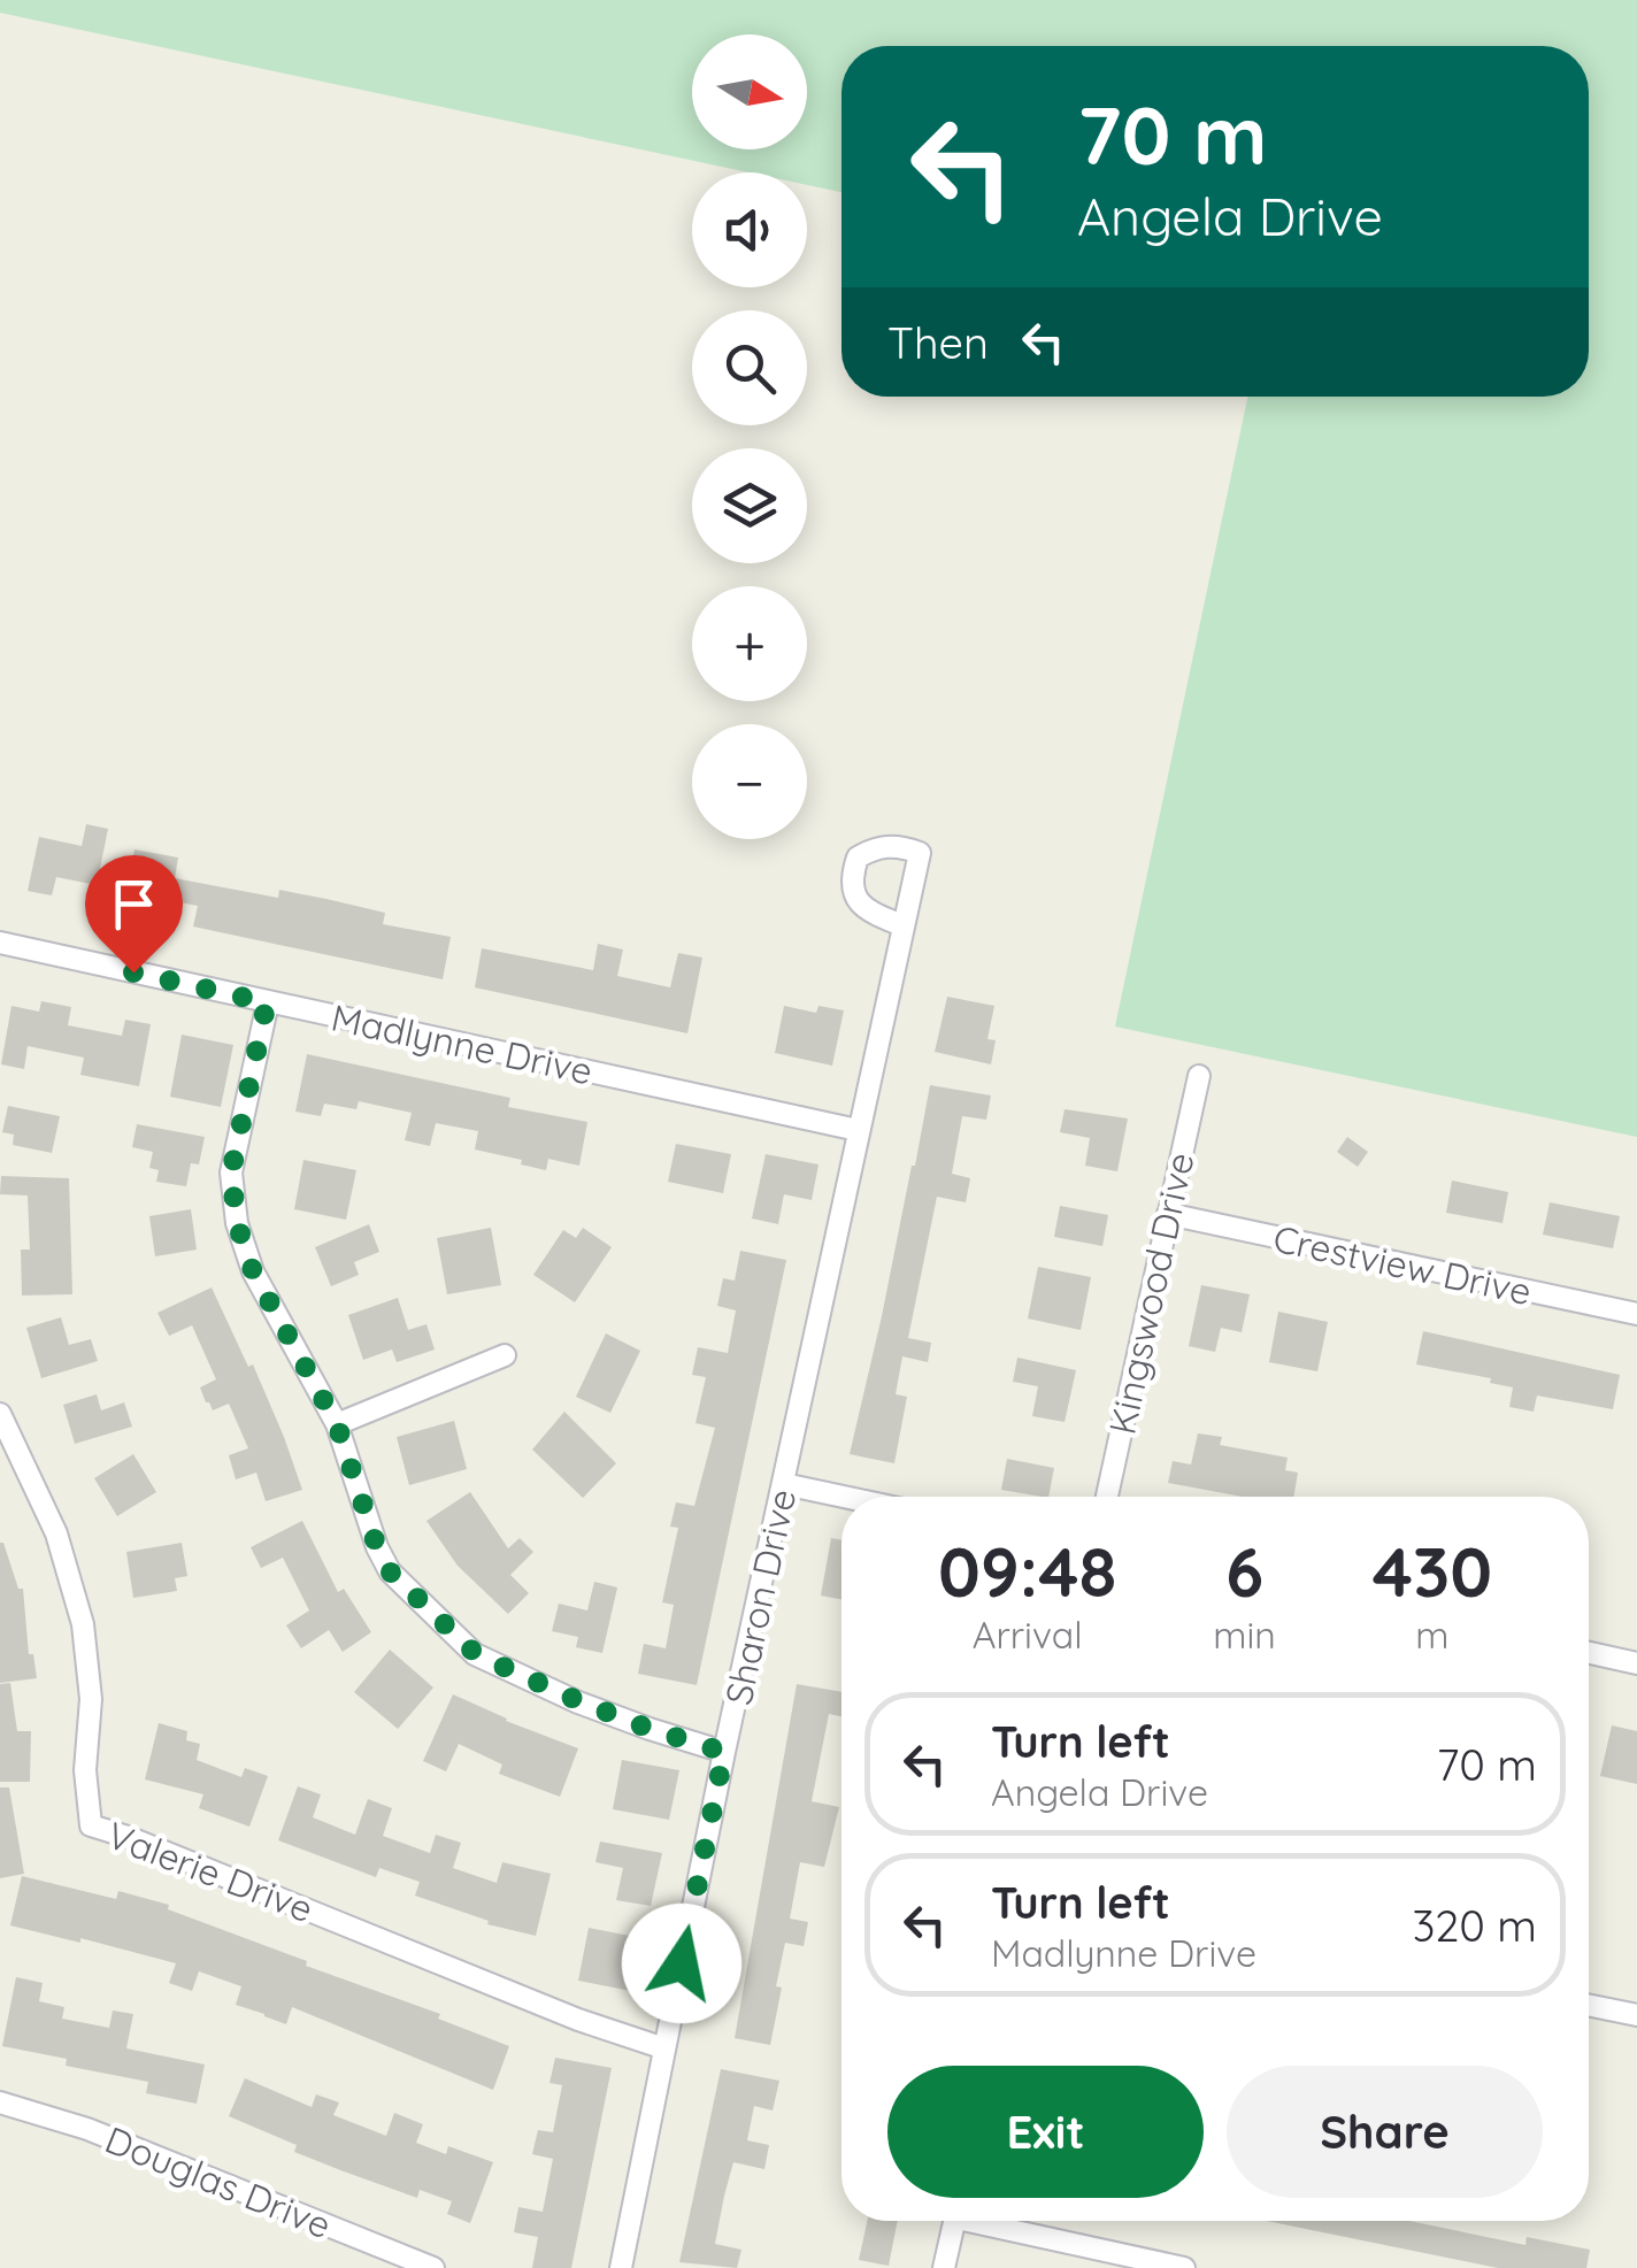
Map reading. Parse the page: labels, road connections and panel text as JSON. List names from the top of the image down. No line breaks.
{"streets":{"street":["Madlynne Drive","Crestview Drive","Kingswood Drive","Sharon Drive","Valerie Drive","Douglas Drive"]},"crossings":[["Madlynne Drive","Sharon Drive"],["Crestview Drive","Kingswood Drive"],["Sharon Drive","Valerie Drive"]],"north":"right","page":{"map_buttons":["+","−"],"turn":["70 m","Angela Drive"],"then":"Then","eta":["09:48","Arrival","6","min","430","m"],"list":[{"name":"Turn left","note":"Angela Drive","value":"70 m"},{"name":"Turn left","note":"Madlynne Drive","value":"320 m"}],"buttons":["Exit","Share"]}}
